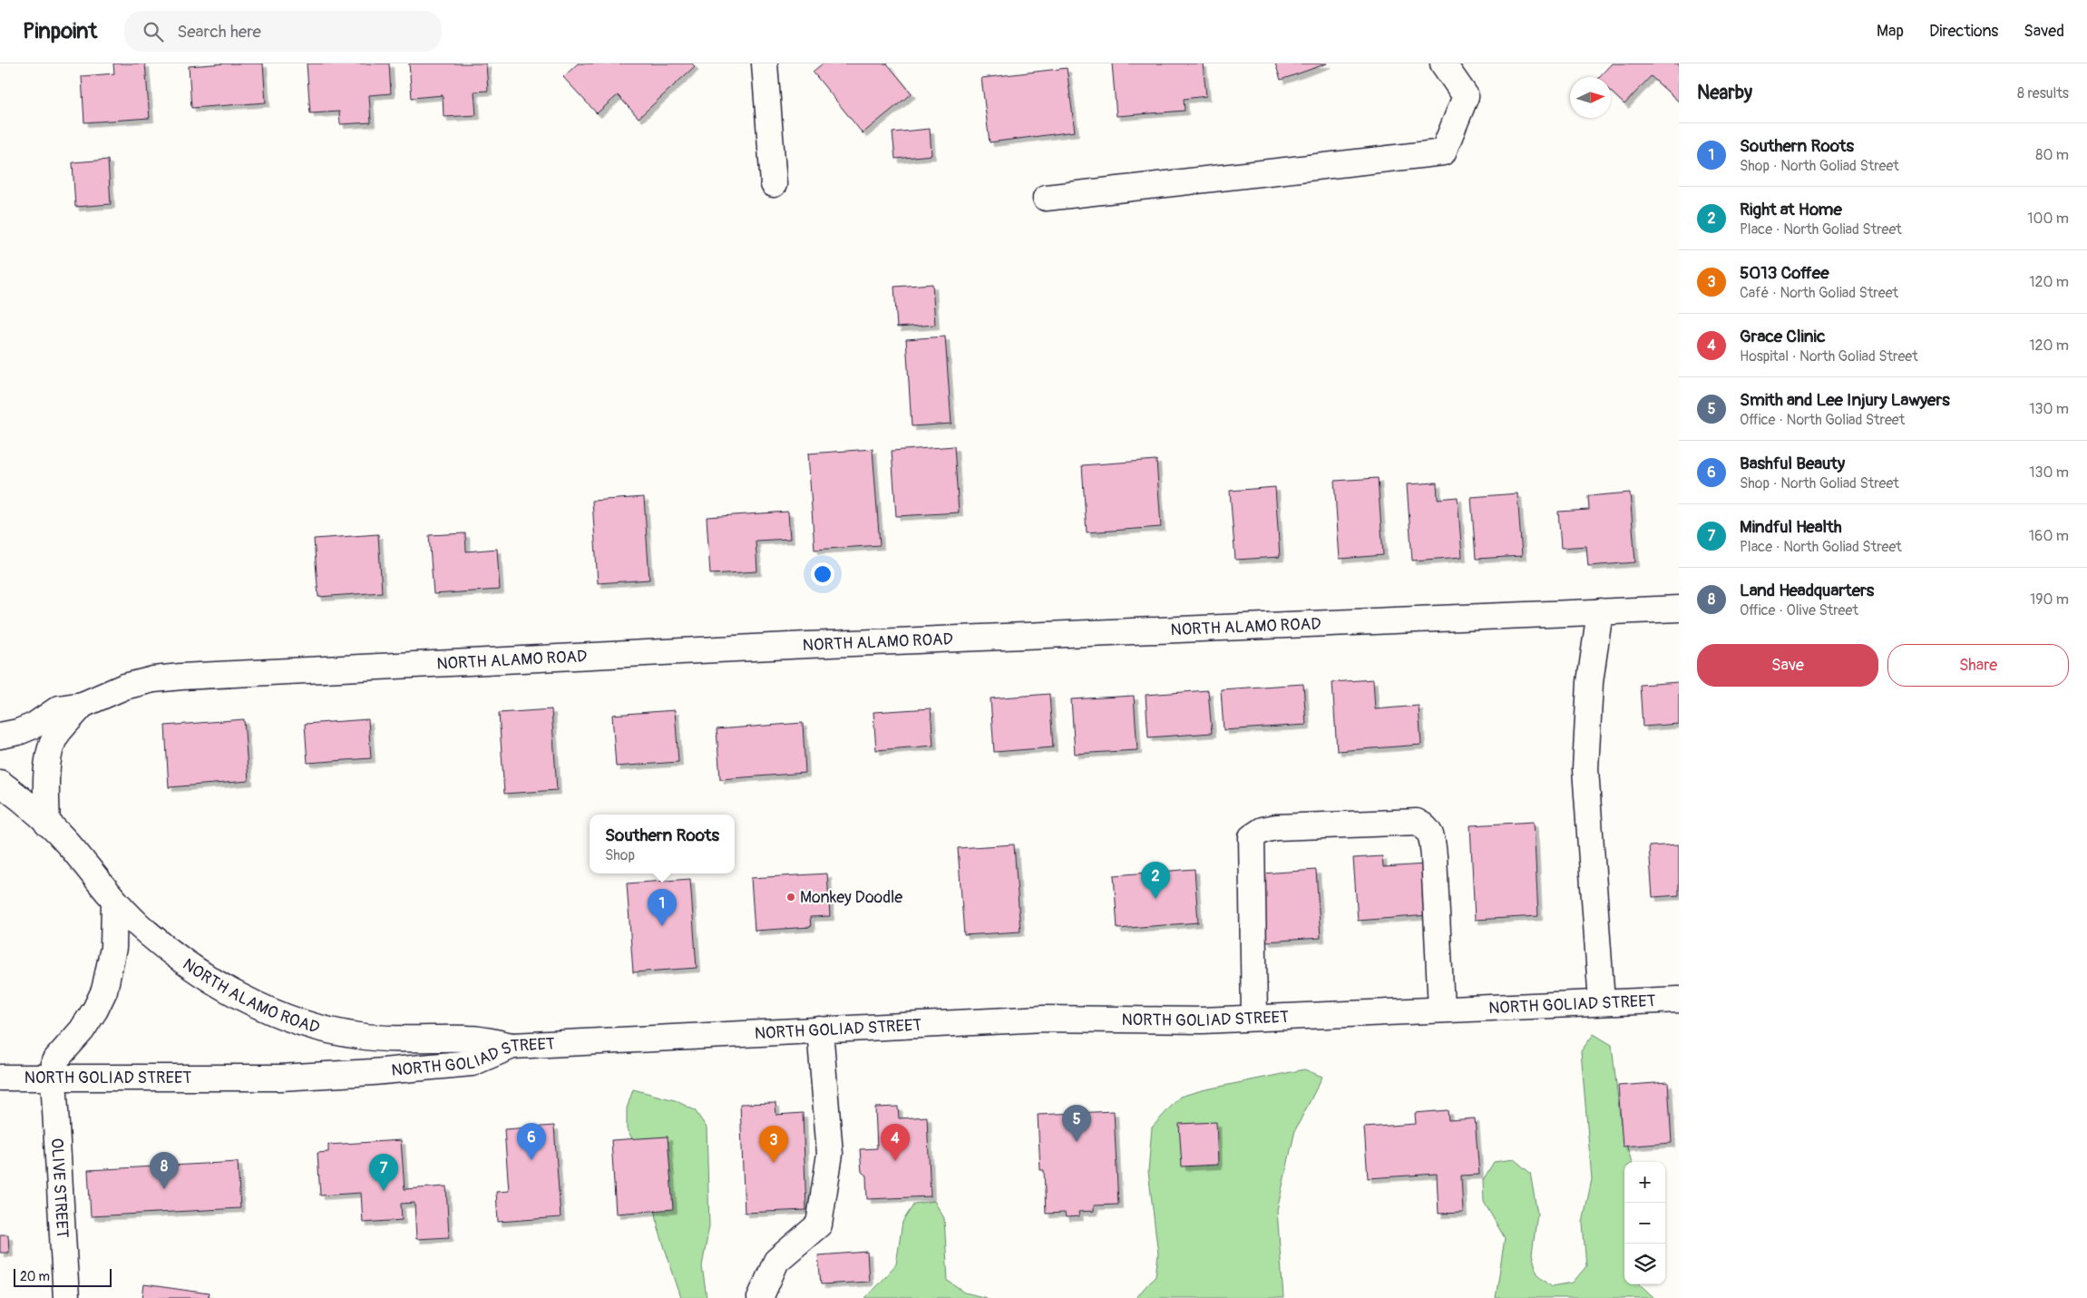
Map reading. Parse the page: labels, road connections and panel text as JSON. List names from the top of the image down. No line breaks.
{"streets":{"main road":["NORTH ALAMO ROAD","NORTH GOLIAD STREET","OLIVE STREET"]},"crossings":[["NORTH ALAMO ROAD","NORTH GOLIAD STREET"],["NORTH ALAMO ROAD","OLIVE STREET"],["NORTH GOLIAD STREET","OLIVE STREET"]],"places":["Monkey Doodle"],"scale_bar":"20 m","north":"right","page":{"header":"Pinpoint","search":"Search here","nav":["Map","Directions","Saved"],"heading":["Nearby","8 results"],"list":[{"mark":"1","name":"Southern Roots","note":"Shop · North Goliad Street","value":"80 m"},{"mark":"2","name":"Right at Home","note":"Place · North Goliad Street","value":"100 m"},{"mark":"3","name":"5013 Coffee","note":"Café · North Goliad Street","value":"120 m"},{"mark":"4","name":"Grace Clinic","note":"Hospital · North Goliad Street","value":"120 m"},{"mark":"5","name":"Smith and Lee Injury Lawyers","note":"Office · North Goliad Street","value":"130 m"},{"mark":"6","name":"Bashful Beauty","note":"Shop · North Goliad Street","value":"130 m"},{"mark":"7","name":"Mindful Health","note":"Place · North Goliad Street","value":"160 m"},{"mark":"8","name":"Land Headquarters","note":"Office · Olive Street","value":"190 m"}],"buttons":["Save","Share"],"popup":["Southern Roots","Shop"],"pins":["2","1","5","6","4","3","8","7"],"map_buttons":["+","−"],"scale":"20 m"}}
